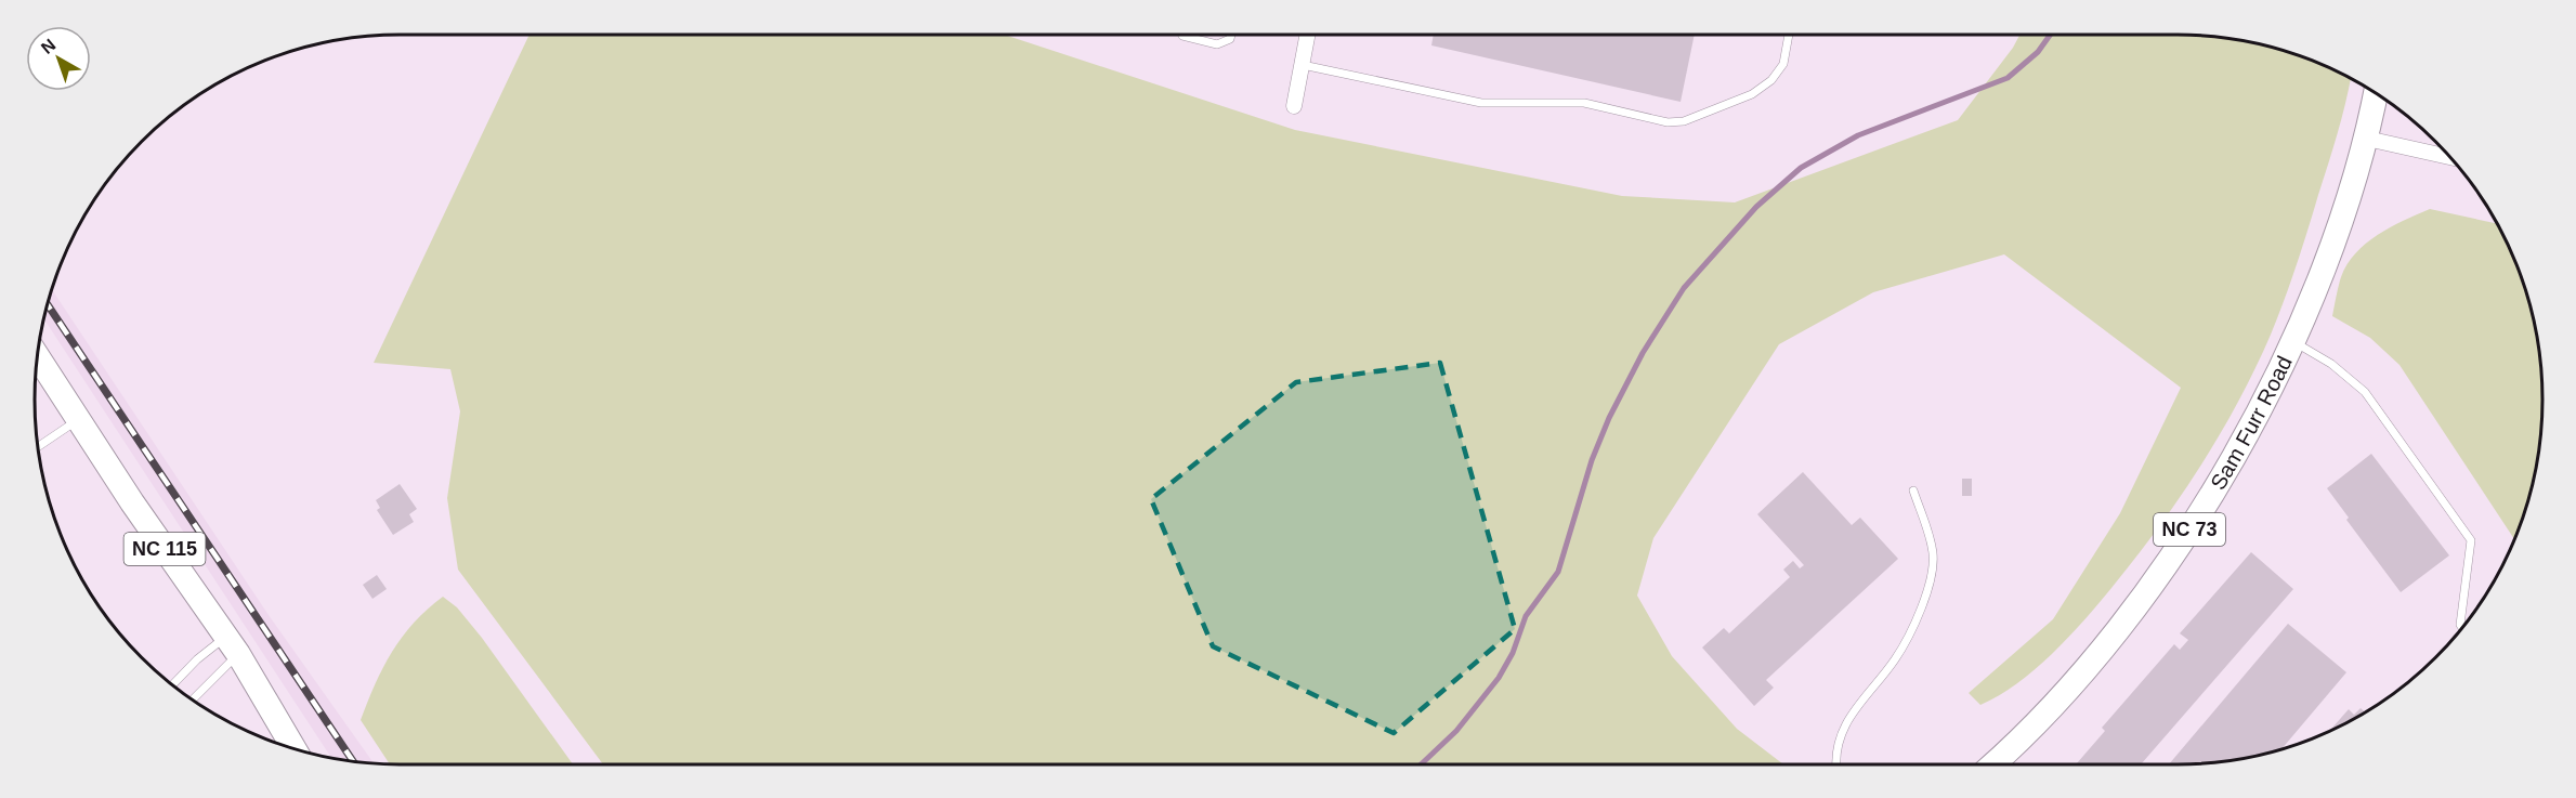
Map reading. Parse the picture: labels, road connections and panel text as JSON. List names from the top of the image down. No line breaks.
{"streets":{"main road":["Sam Furr Road","NC 73","NC 115"]},"north":"top left"}
